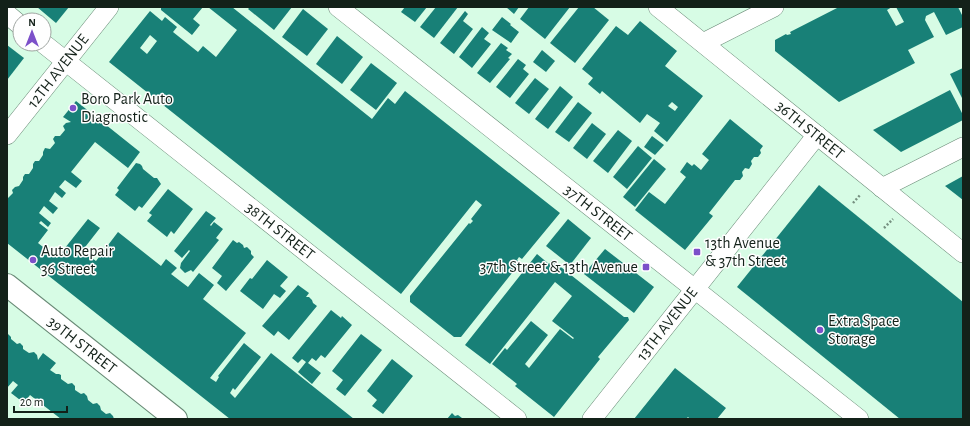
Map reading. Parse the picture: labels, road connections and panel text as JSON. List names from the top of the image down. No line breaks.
{"streets":{"main road":["39TH STREET"],"street":["12TH AVENUE","36TH STREET","37TH STREET","38TH STREET","13TH AVENUE"]},"crossings":[["12TH AVENUE","38TH STREET"],["36TH STREET","13TH AVENUE"],["37TH STREET","13TH AVENUE"]],"places":{"other":["Boro Park Auto Diagnostic","Auto Repair 36 Street","Extra Space Storage"],"transit":["13th Avenue & 37th Street","37th Street & 13th Avenue"]},"scale_bar":"20 m","north":"top"}
